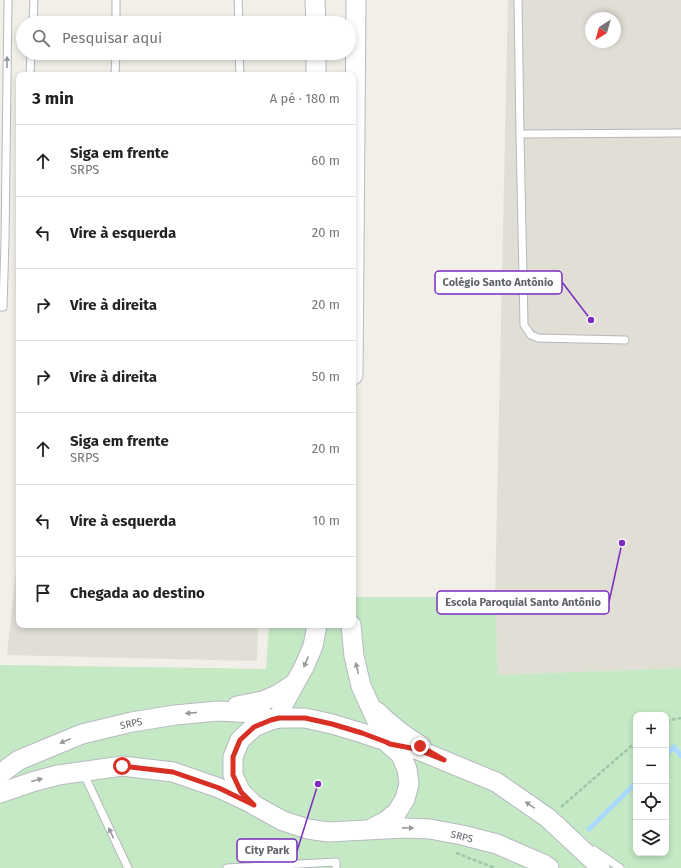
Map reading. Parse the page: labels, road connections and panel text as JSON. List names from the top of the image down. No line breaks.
{"streets":{"main road":["SRPS"]},"places":["Colégio Santo Antônio","Escola Paroquial Santo Antônio","City Park"],"north":"bottom left","page":{"search":"Pesquisar aqui","heading":["3 min","A pé · 180 m"],"list":[["Siga em frente","SRPS","60 m"],["Vire à esquerda","20 m"],["Vire à direita","20 m"],["Vire à direita","50 m"],["Siga em frente","SRPS","20 m"],["Vire à esquerda","10 m"],"Chegada ao destino"],"map_buttons":["+","−"]}}
